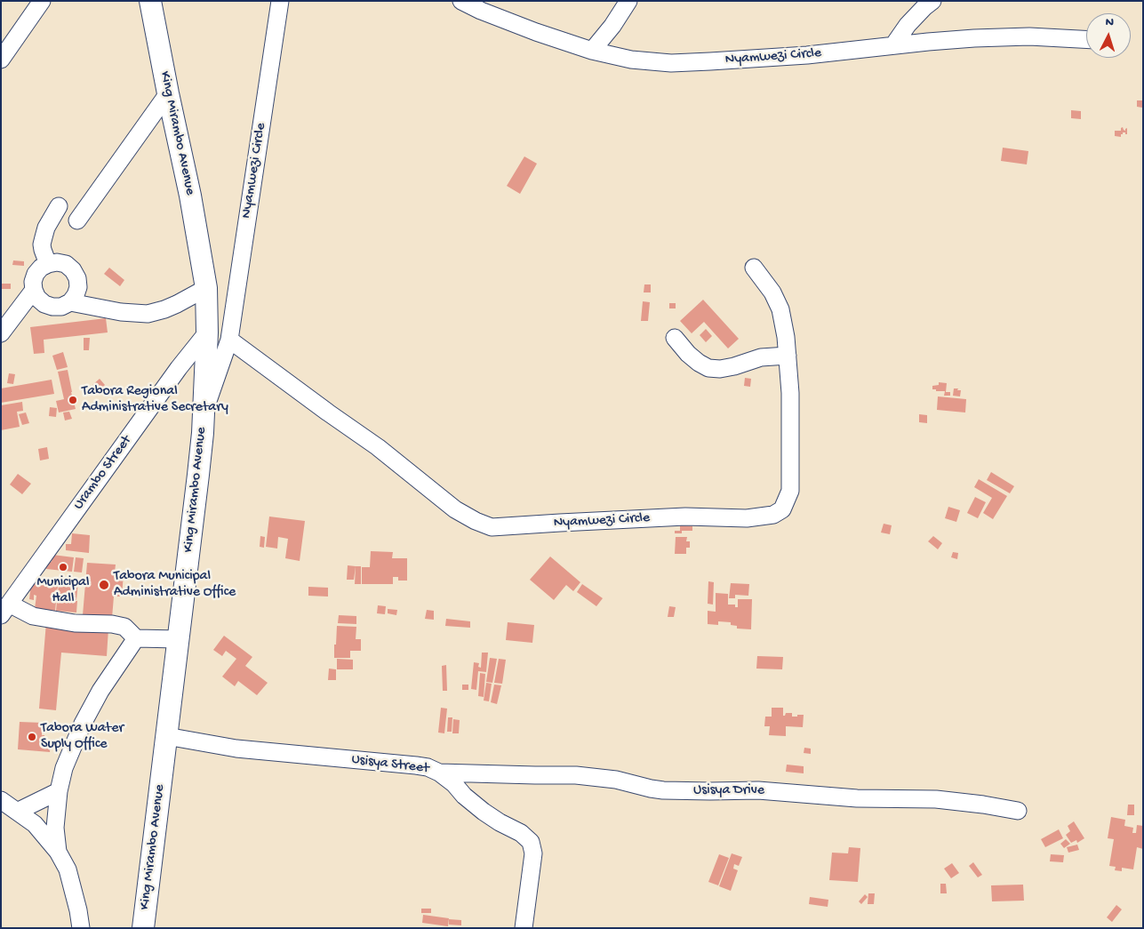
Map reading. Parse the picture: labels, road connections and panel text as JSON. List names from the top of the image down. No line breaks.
{"streets":{"main road":["King Mirambo Avenue"],"street":["Nyamwezi Circle","Urambo Street","Usisya Street","Usisya Drive"]},"crossings":[["Nyamwezi Circle","King Mirambo Avenue"],["King Mirambo Avenue","Urambo Street"],["King Mirambo Avenue","Usisya Street"],["Usisya Street","Usisya Drive"]],"places":["Tabora Regional Administrative Secretary","Municipal Hall","Tabora Municipal Administrative Office","Tabora Water Suply Office"],"north":"top"}
